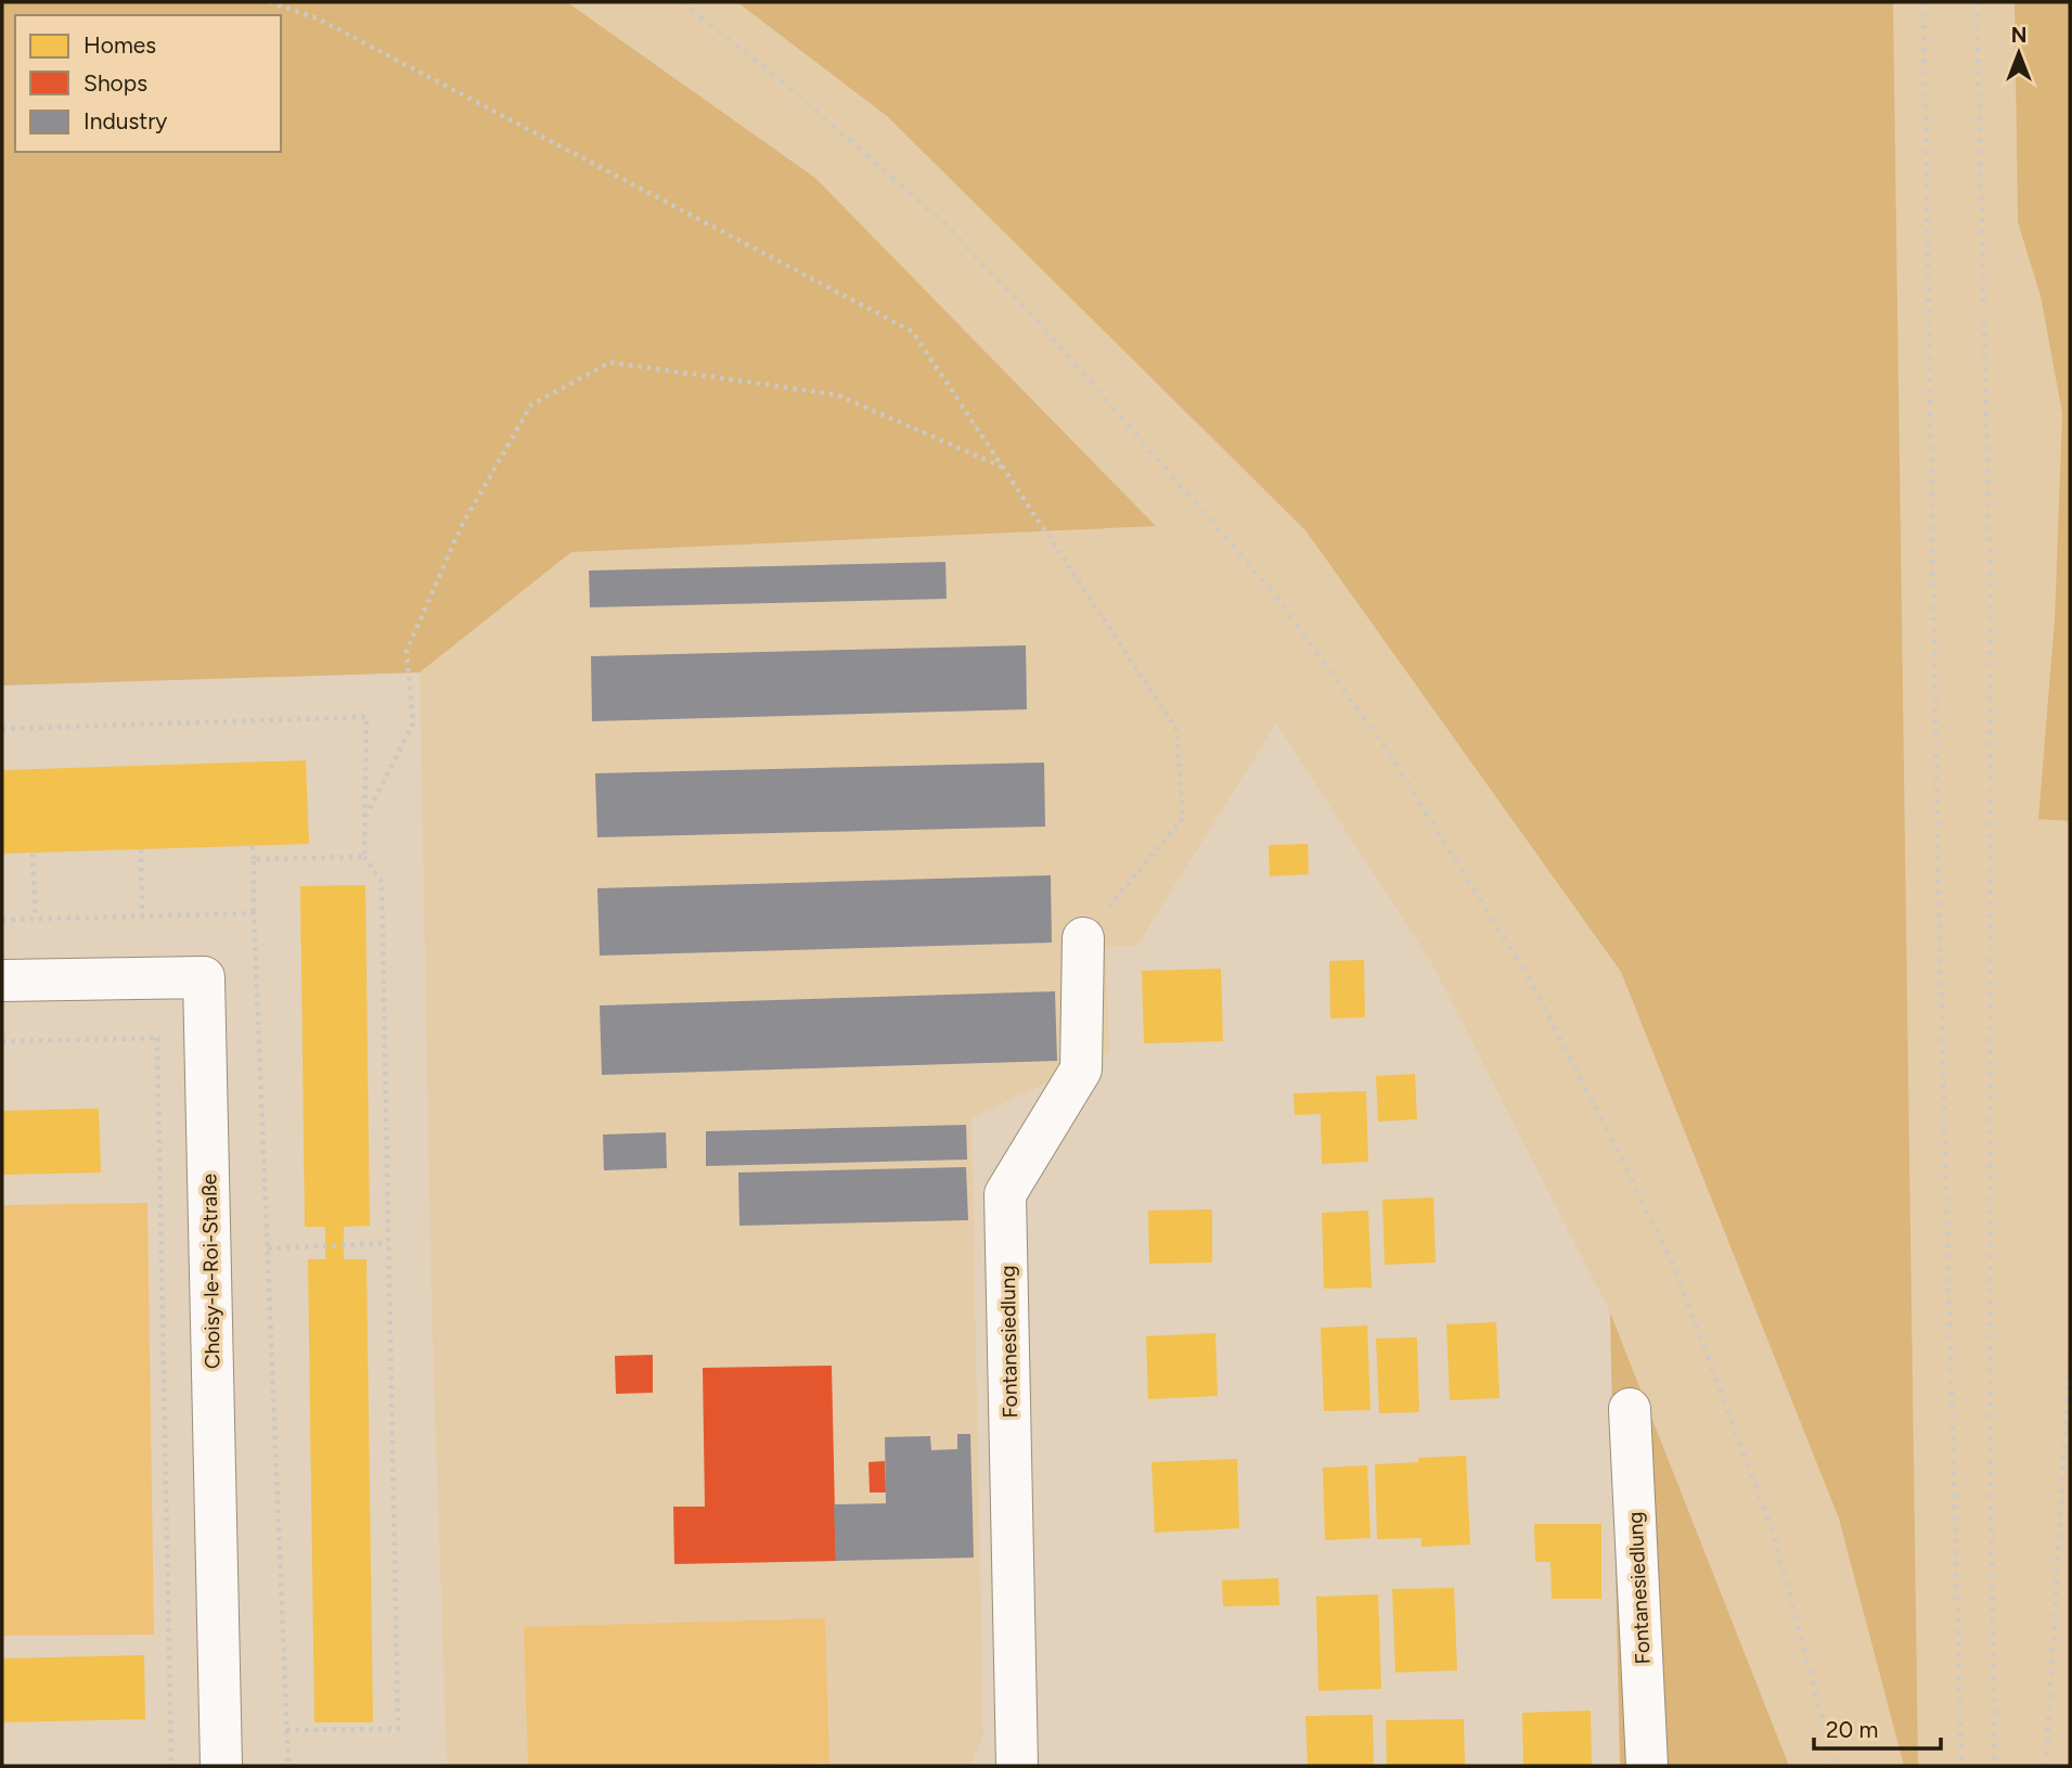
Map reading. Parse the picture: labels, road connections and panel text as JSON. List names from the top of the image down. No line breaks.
{"streets":{"street":["Choisy-le-Roi-Straße","Fontanesiedlung"]},"legend":["Homes","Shops","Industry"],"scale_bar":"20 m","north":"top"}
